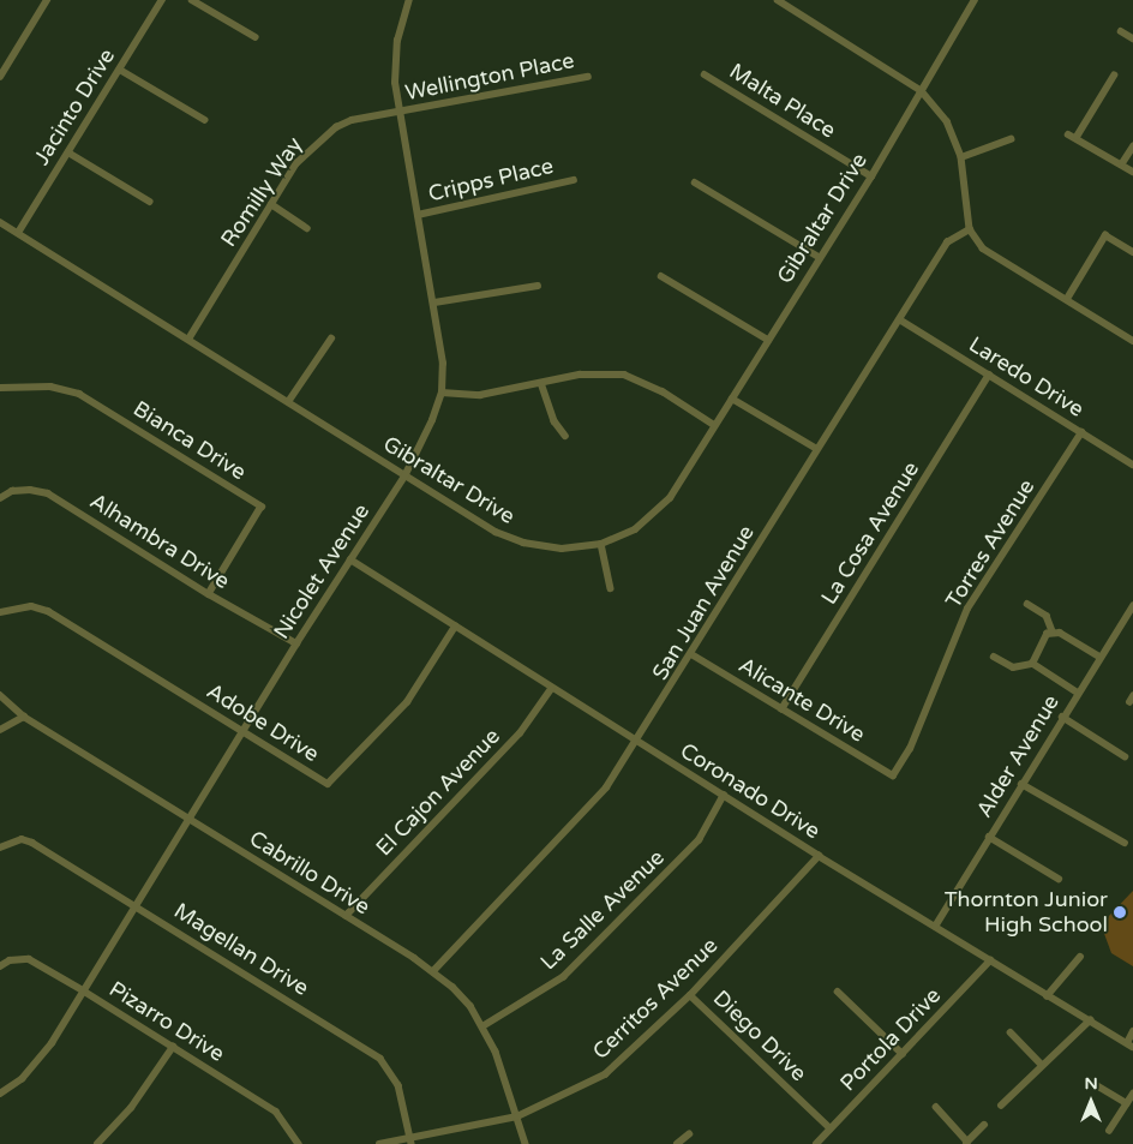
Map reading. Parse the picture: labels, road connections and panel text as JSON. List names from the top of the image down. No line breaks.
{"streets":{"street":["Wellington Place","Malta Place","Jacinto Drive","Cripps Place","Romilly Way","Gibraltar Drive","Laredo Drive","Bianca Drive","La Cosa Avenue","Alhambra Drive","Torres Avenue","Nicolet Avenue","San Juan Avenue","Alicante Drive","Adobe Drive","Alder Avenue","Coronado Drive","El Cajon Avenue","Cabrillo Drive","La Salle Avenue","Magellan Drive","Cerritos Avenue","Pizarro Drive","Diego Drive","Portola Drive"]},"crossings":[["Wellington Place","Romilly Way"],["Wellington Place","Nicolet Avenue"],["Malta Place","Gibraltar Drive"],["Jacinto Drive","Gibraltar Drive"],["Cripps Place","Nicolet Avenue"],["Romilly Way","Gibraltar Drive"],["Romilly Way","Nicolet Avenue"],["Gibraltar Drive","Nicolet Avenue"],["Laredo Drive","La Cosa Avenue"],["Laredo Drive","Torres Avenue"],["Laredo Drive","San Juan Avenue"],["Bianca Drive","Alhambra Drive"],["La Cosa Avenue","Alicante Drive"],["Alhambra Drive","Nicolet Avenue"],["Torres Avenue","Alicante Drive"],["Nicolet Avenue","Adobe Drive"],["Nicolet Avenue","Coronado Drive"],["Nicolet Avenue","Cabrillo Drive"],["Nicolet Avenue","Magellan Drive"],["Nicolet Avenue","Pizarro Drive"],["San Juan Avenue","Alicante Drive"],["San Juan Avenue","Coronado Drive"],["San Juan Avenue","Cabrillo Drive"],["Adobe Drive","Coronado Drive"],["Alder Avenue","Coronado Drive"],["Coronado Drive","El Cajon Avenue"],["Coronado Drive","La Salle Avenue"],["Coronado Drive","Cerritos Avenue"],["Coronado Drive","Portola Drive"],["El Cajon Avenue","Cabrillo Drive"],["Cabrillo Drive","La Salle Avenue"],["Cabrillo Drive","Cerritos Avenue"],["Magellan Drive","Cerritos Avenue"],["Cerritos Avenue","Diego Drive"],["Diego Drive","Portola Drive"]],"places":["Thornton Junior High School"],"north":"top"}
